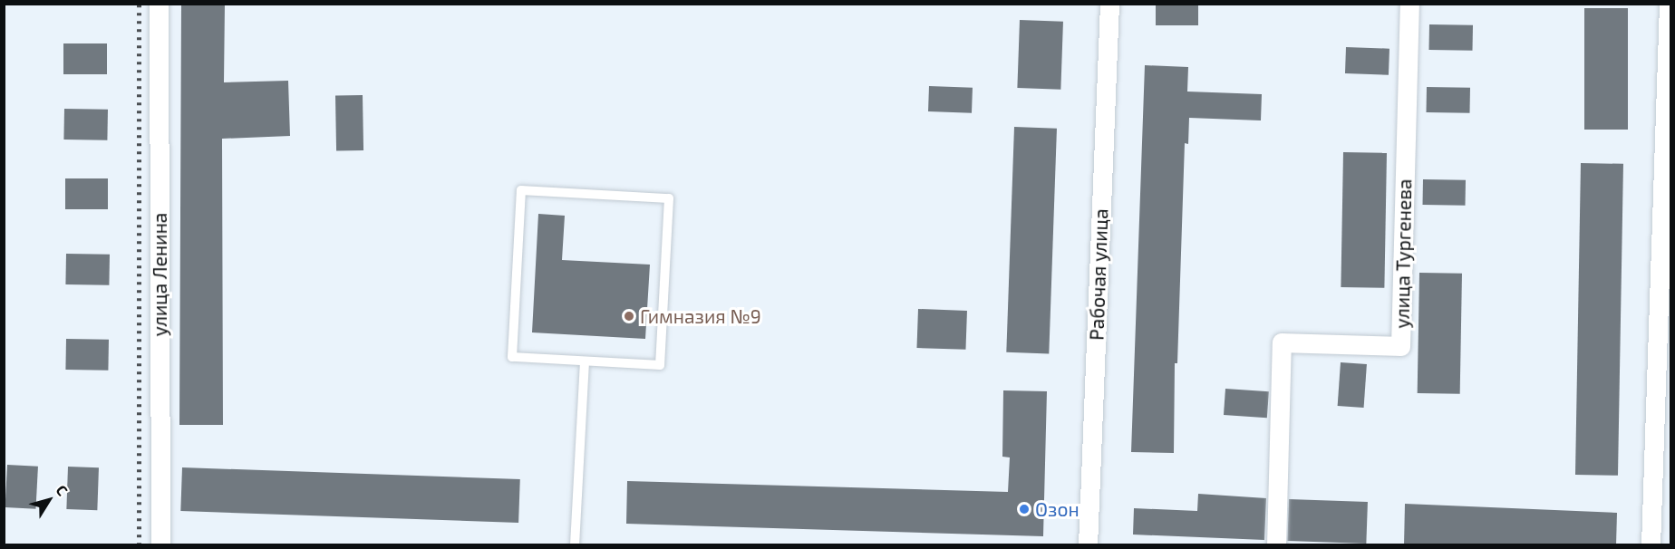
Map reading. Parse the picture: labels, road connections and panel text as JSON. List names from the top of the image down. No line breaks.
{"streets":{"street":["улица Тургенева","улица Ленина","Рабочая улица"]},"places":["Гимназия №9","Озон"],"north":"top right"}
